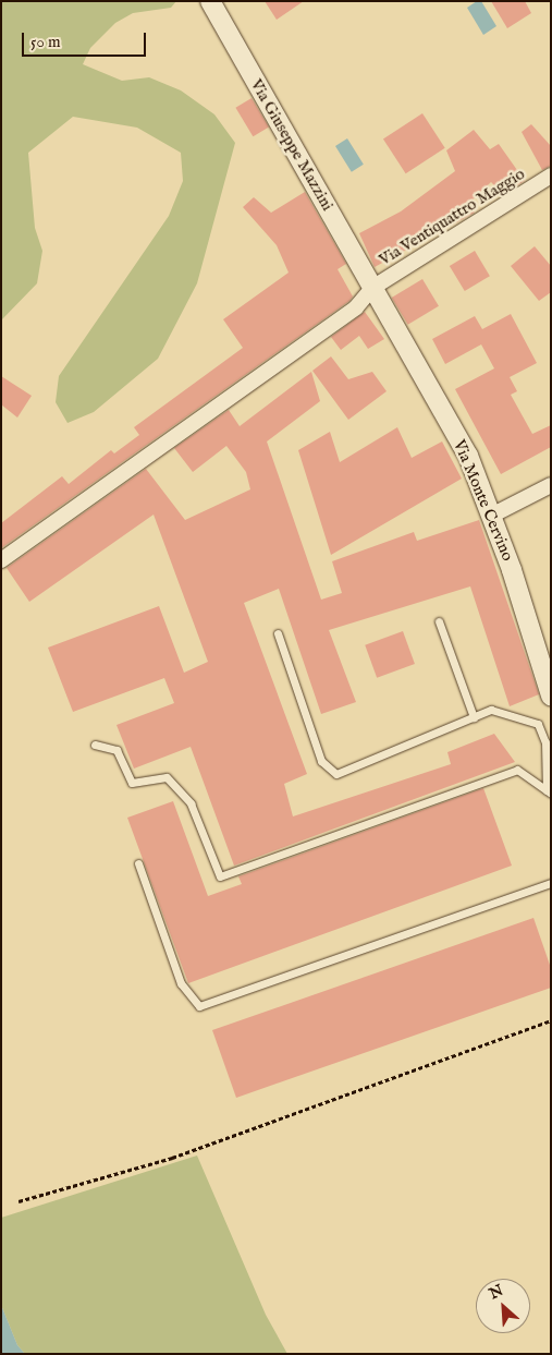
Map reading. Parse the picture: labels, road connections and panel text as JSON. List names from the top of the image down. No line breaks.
{"streets":{"street":["Via Giuseppe Mazzini","Via Ventiquattro Maggio","Via Monte Cervino"]},"crossings":[["Via Giuseppe Mazzini","Via Ventiquattro Maggio"],["Via Giuseppe Mazzini","Via Monte Cervino"],["Via Ventiquattro Maggio","Via Monte Cervino"]],"scale_bar":"50 m","north":"top left"}
